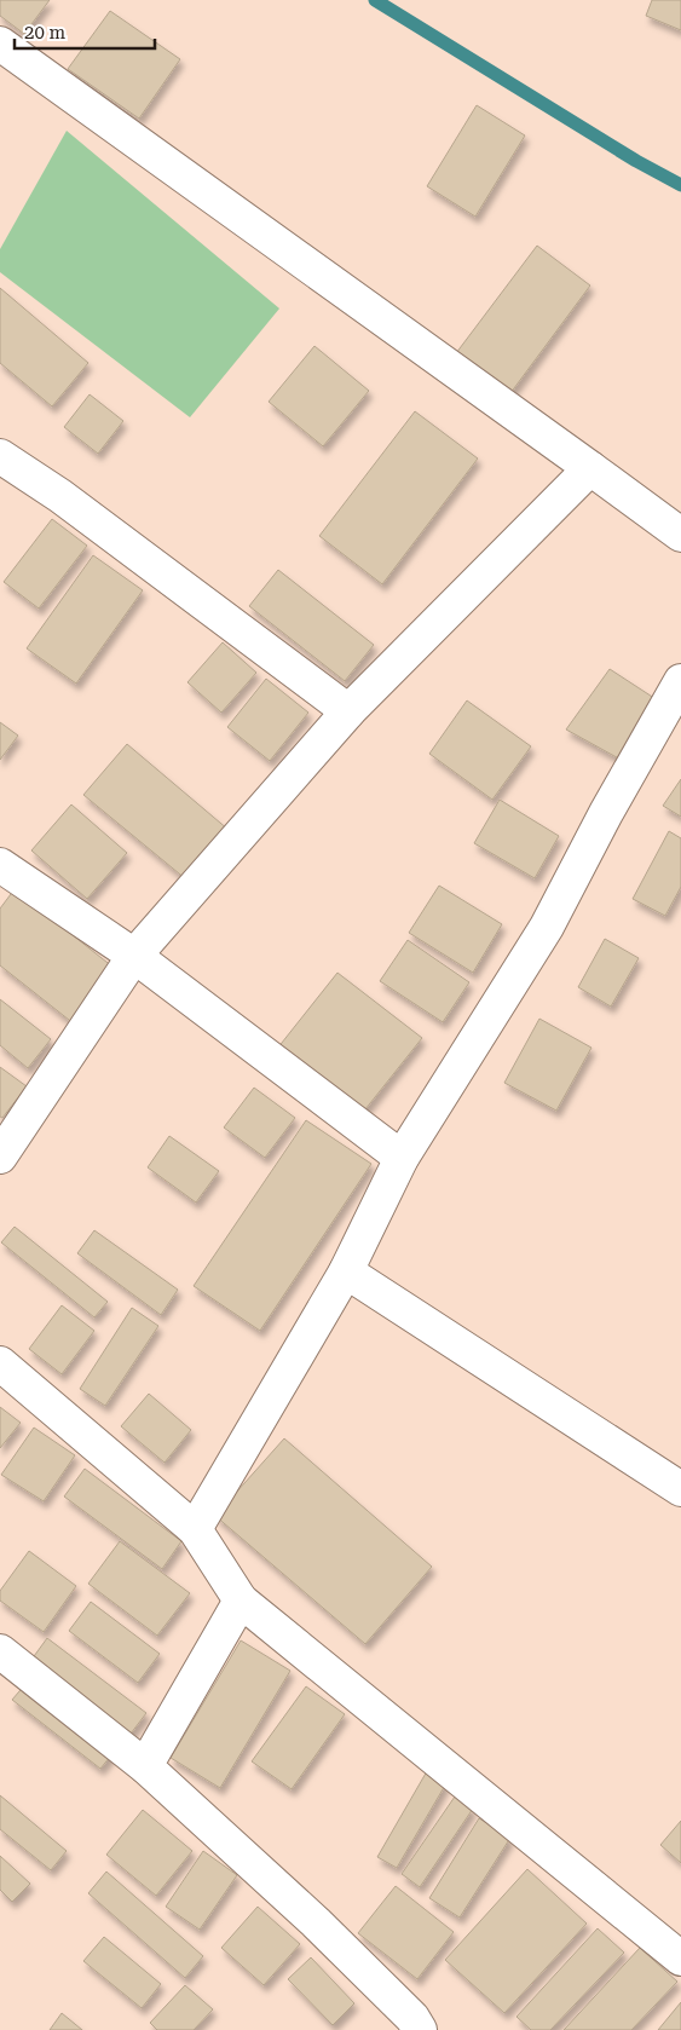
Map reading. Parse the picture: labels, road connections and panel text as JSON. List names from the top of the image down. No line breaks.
{"scale_bar":"20 m"}
